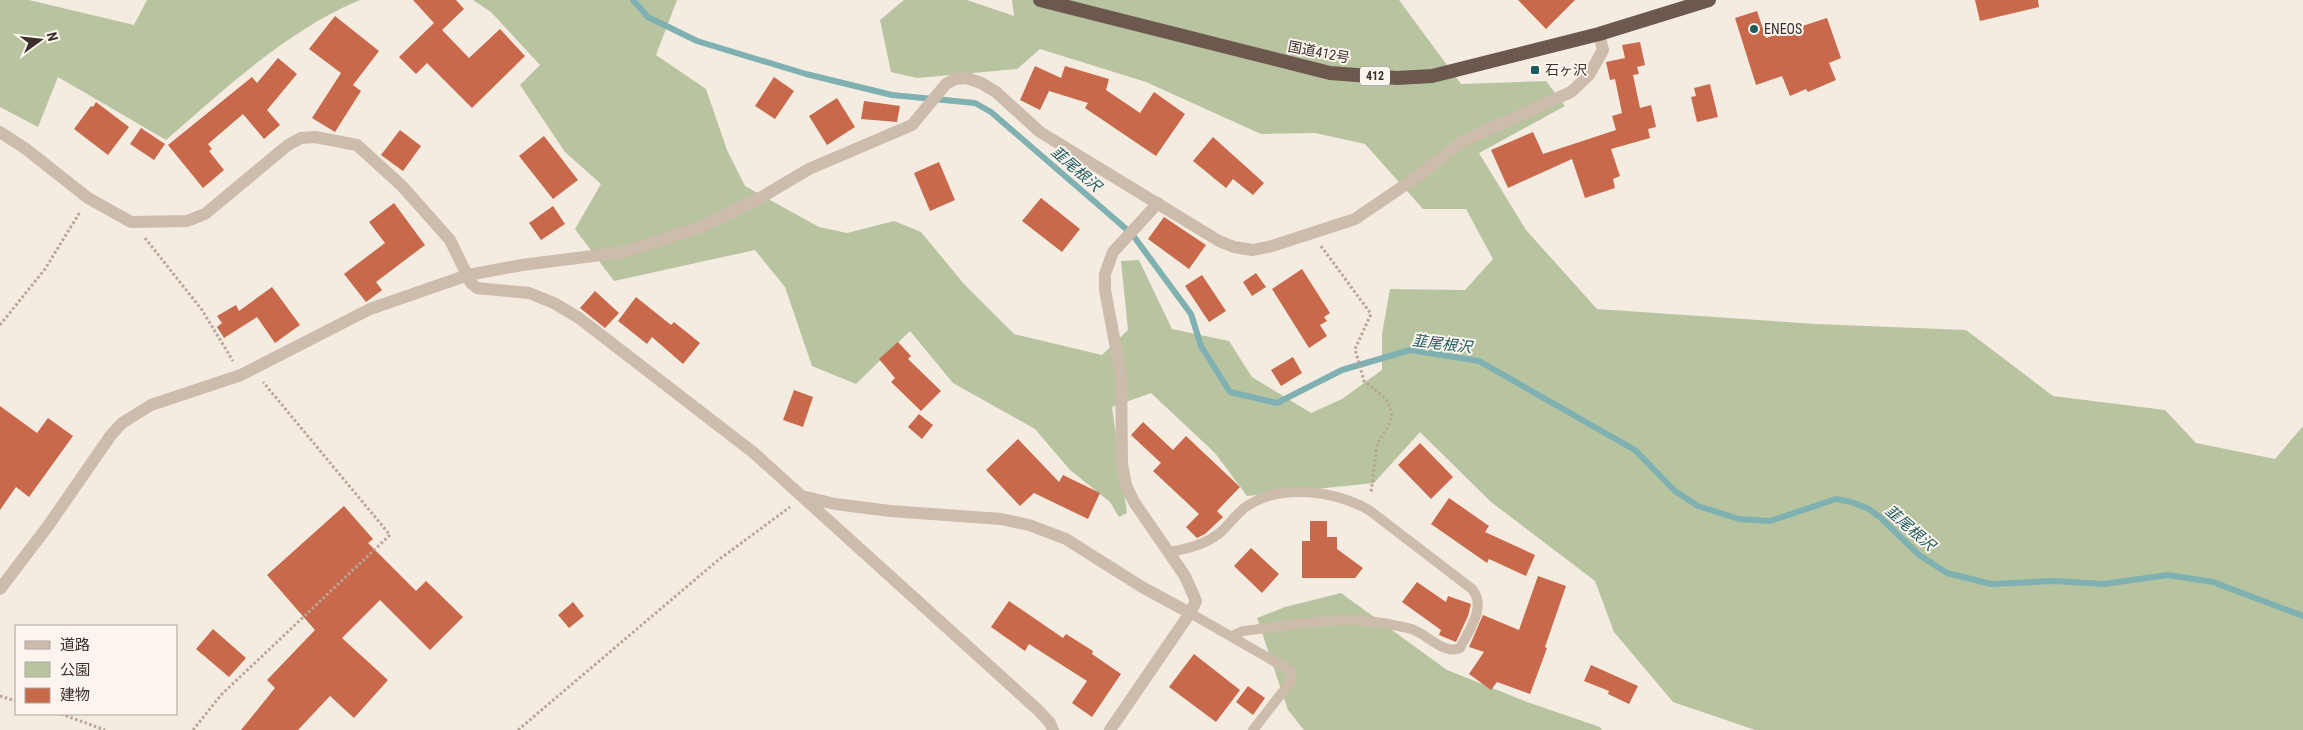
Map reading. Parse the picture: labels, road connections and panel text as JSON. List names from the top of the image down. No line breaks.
{"streets":{"highway":["国道412号","412"]},"water":["韮尾根沢"],"places":{"other":["ENEOS"],"transit":["石ヶ沢"]},"legend":["道路","公園","建物"],"north":"right"}
